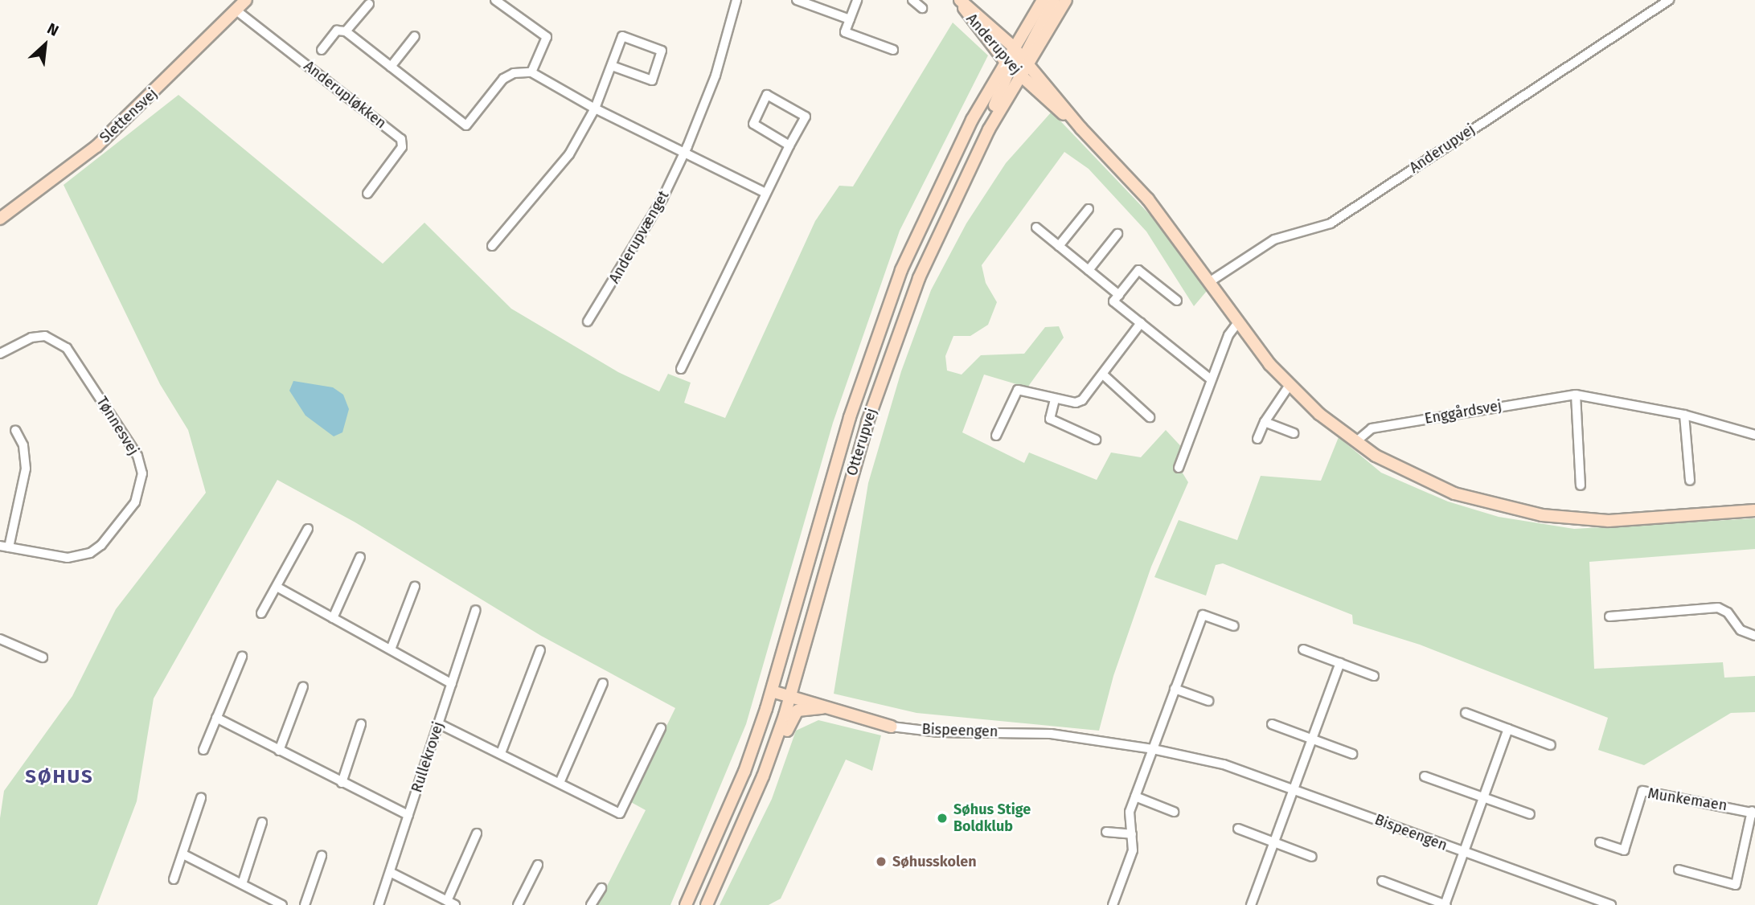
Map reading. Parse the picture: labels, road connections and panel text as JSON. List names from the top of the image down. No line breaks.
{"streets":{"main road":["Anderupvej","Slettensvej","Otterupvej","Bispeengen"],"street":["Anderupløkken","Anderupvænget","Enggårdsvej","Tønnesvej","Rullekrovej","Munkemaen"]},"crossings":[["Anderupvej","Enggårdsvej"],["Anderupvej","Otterupvej"],["Anderupløkken","Slettensvej"],["Otterupvej","Bispeengen"]],"districts":["SØHUS"],"places":["Søhus Stige Boldklub","Søhusskolen"],"north":"top right"}
